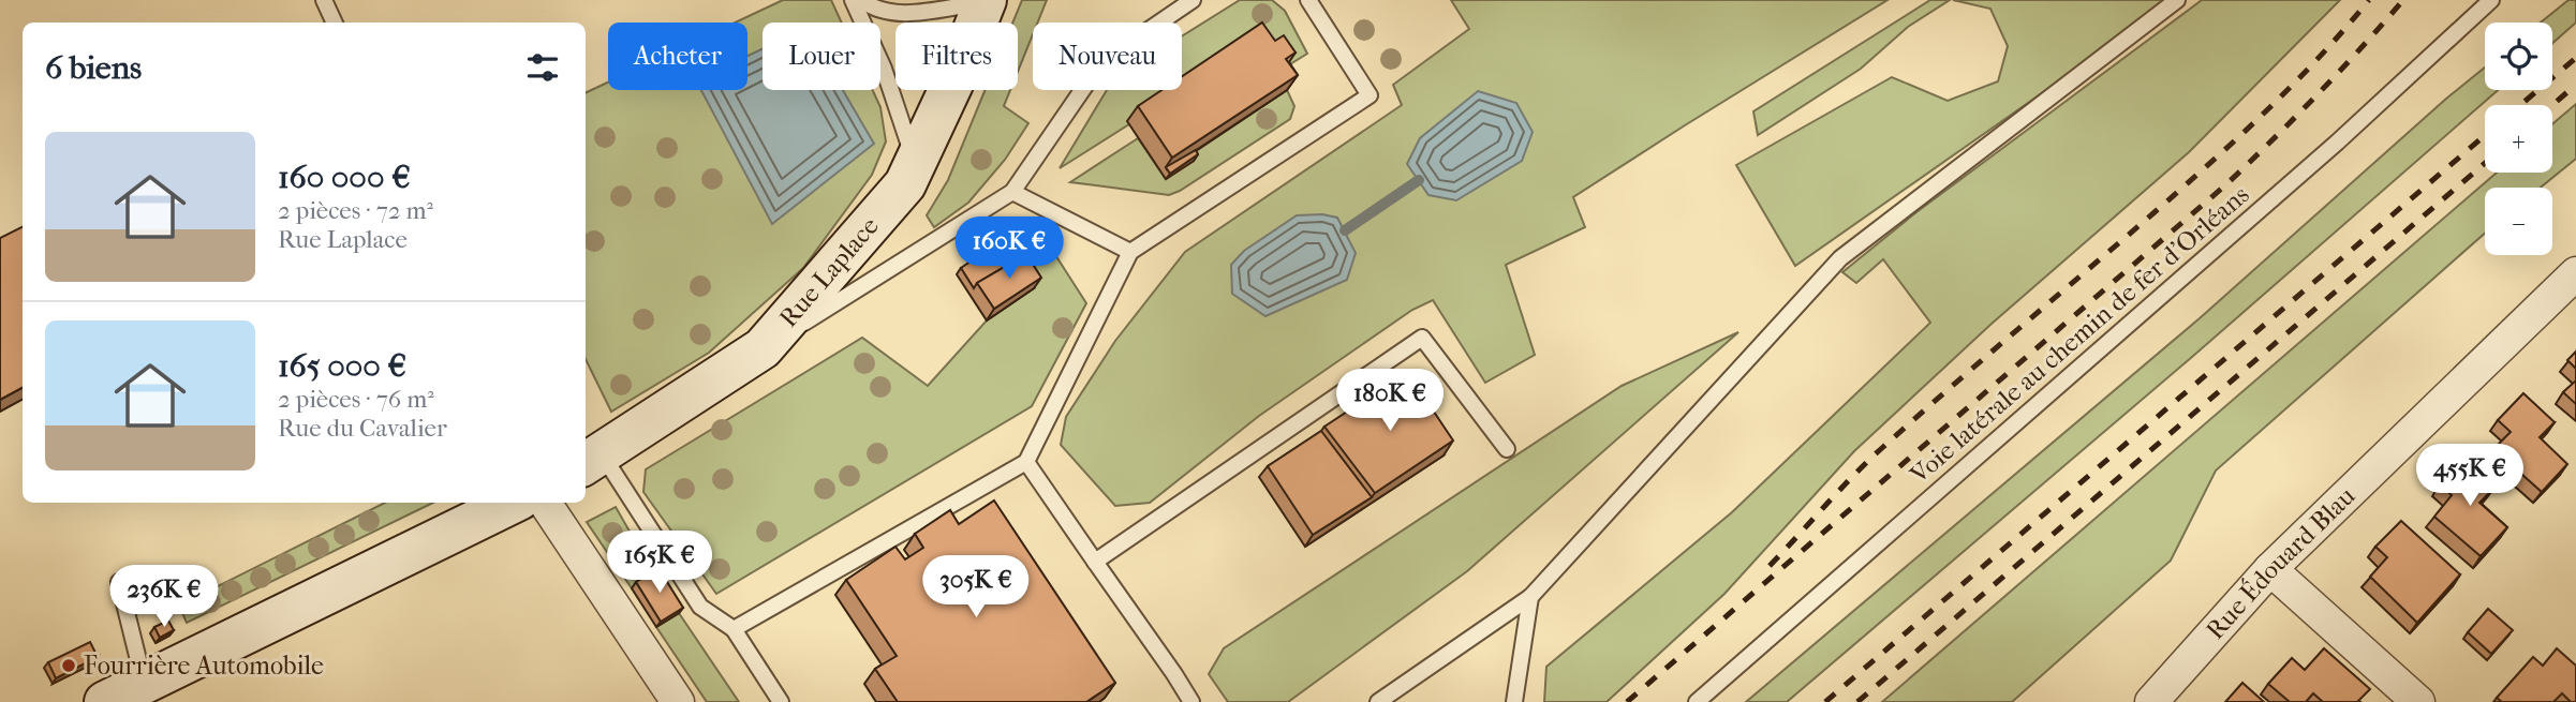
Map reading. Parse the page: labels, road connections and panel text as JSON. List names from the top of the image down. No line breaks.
{"streets":{"street":["Rue Laplace","Rue Édouard Blau"],"lane":["Voie latérale au chemin de fer d'Orléans"]},"places":["Fourrière Automobile"],"page":{"map_buttons":["+","−"],"chip":["Acheter","Louer","Filtres","Nouveau"],"heading":"6 biens","list":[{"name":"160 000 €","note":"2 pièces · 72 m² · Rue Laplace"},{"name":"165 000 €","note":"2 pièces · 76 m² · Rue du Cavalier"}],"price":["160K €","180K €","455K €","165K €","305K €","236K €"]}}
